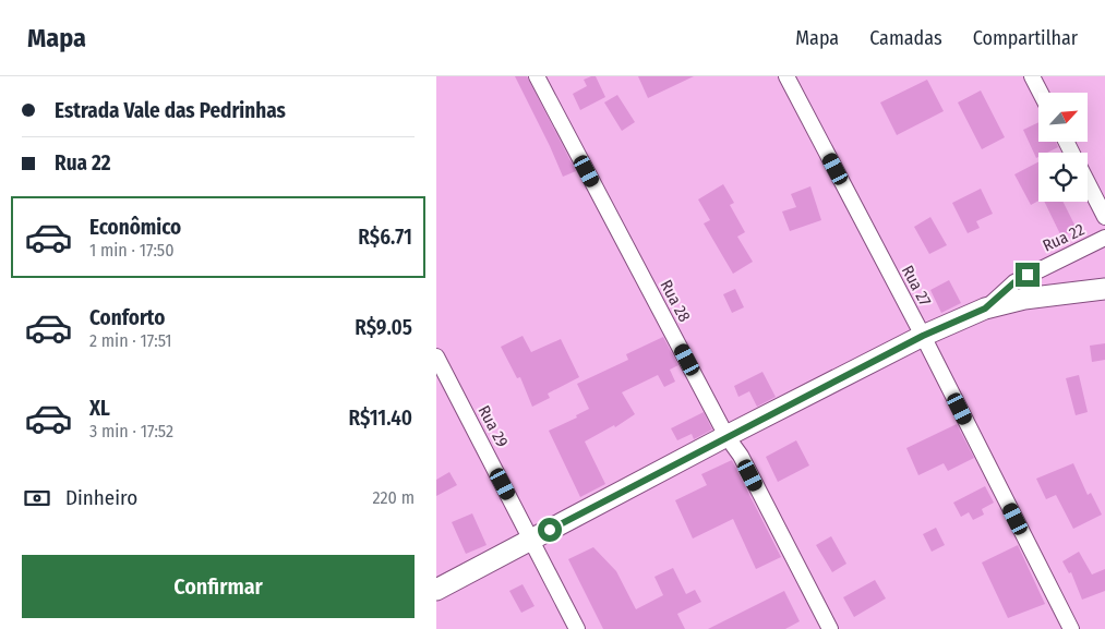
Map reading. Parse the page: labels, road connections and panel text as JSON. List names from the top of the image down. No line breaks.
{"streets":{"street":["Rua 22","Rua 27","Rua 28","Rua 29"]},"north":"top right","page":{"header":"Mapa","nav":["Mapa","Camadas","Compartilhar"],"banner":["Estrada Vale das Pedrinhas","Rua 22"],"list":[{"name":"Econômico","note":"1 min · 17:50","value":"R$6.71"},{"name":"Conforto","note":"2 min · 17:51","value":"R$9.05"},{"name":"XL","note":"3 min · 17:52","value":"R$11.40"}],"pay":["Dinheiro","220 m"],"buttons":"Confirmar"}}
